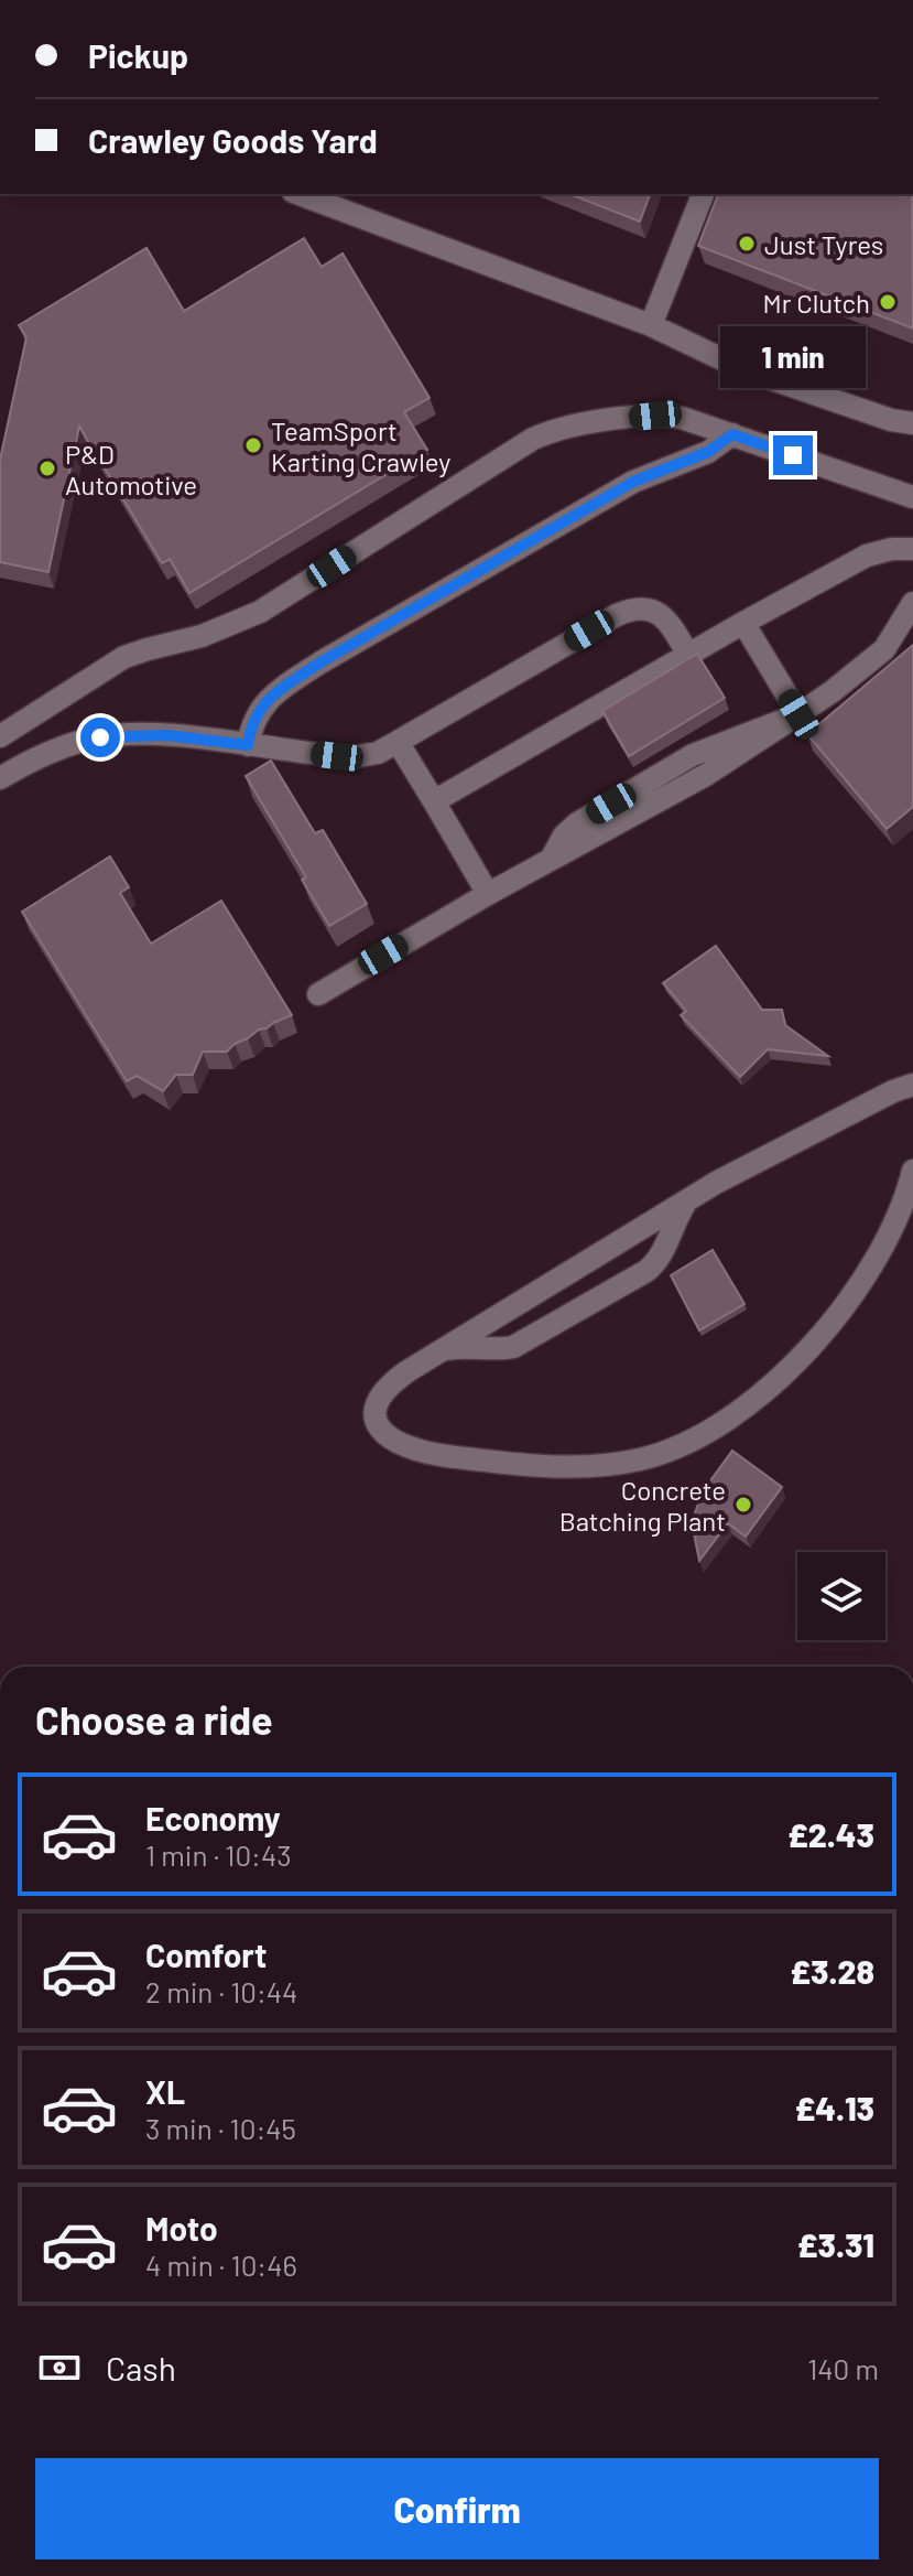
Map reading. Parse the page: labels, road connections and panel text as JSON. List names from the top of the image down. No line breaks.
{"places":["Just Tyres","Mr Clutch","TeamSport Karting Crawley","P&D Automotive","Concrete Batching Plant"],"page":{"banner":["Pickup","Crawley Goods Yard"],"bubble":"1 min","heading":"Choose a ride","list":[{"name":"Economy","note":"1 min · 10:43","value":"£2.43"},{"name":"Comfort","note":"2 min · 10:44","value":"£3.28"},{"name":"XL","note":"3 min · 10:45","value":"£4.13"},{"name":"Moto","note":"4 min · 10:46","value":"£3.31"}],"pay":["Cash","140 m"],"buttons":"Confirm"}}
